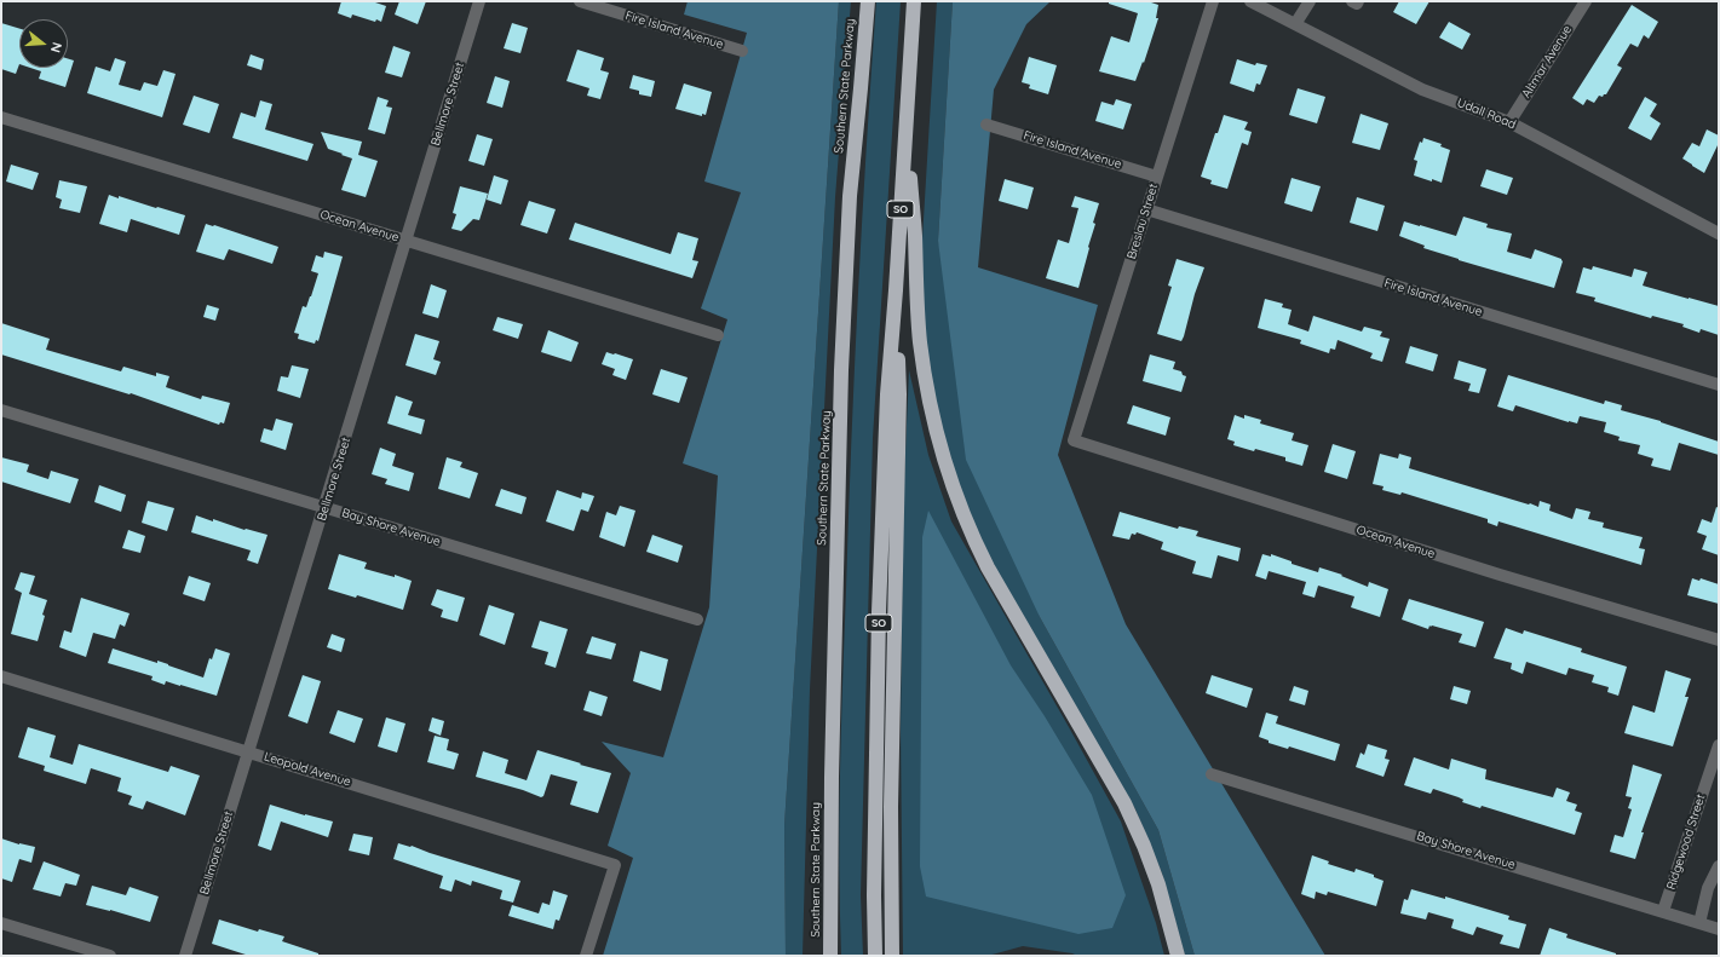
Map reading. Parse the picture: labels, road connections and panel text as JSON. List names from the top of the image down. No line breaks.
{"streets":{"highway":["Southern State Parkway","SO"],"street":["Fire Island Avenue","Altmar Avenue","Bellmore Street","Udall Road","Breslau Street","Ocean Avenue","Bay Shore Avenue","Leopold Avenue","Ridgewood Street"]},"crossings":[["Fire Island Avenue","Breslau Street"],["Altmar Avenue","Udall Road"],["Bellmore Street","Ocean Avenue"],["Bellmore Street","Bay Shore Avenue"],["Bellmore Street","Leopold Avenue"],["Breslau Street","Ocean Avenue"],["Bay Shore Avenue","Ridgewood Street"]],"north":"right"}
